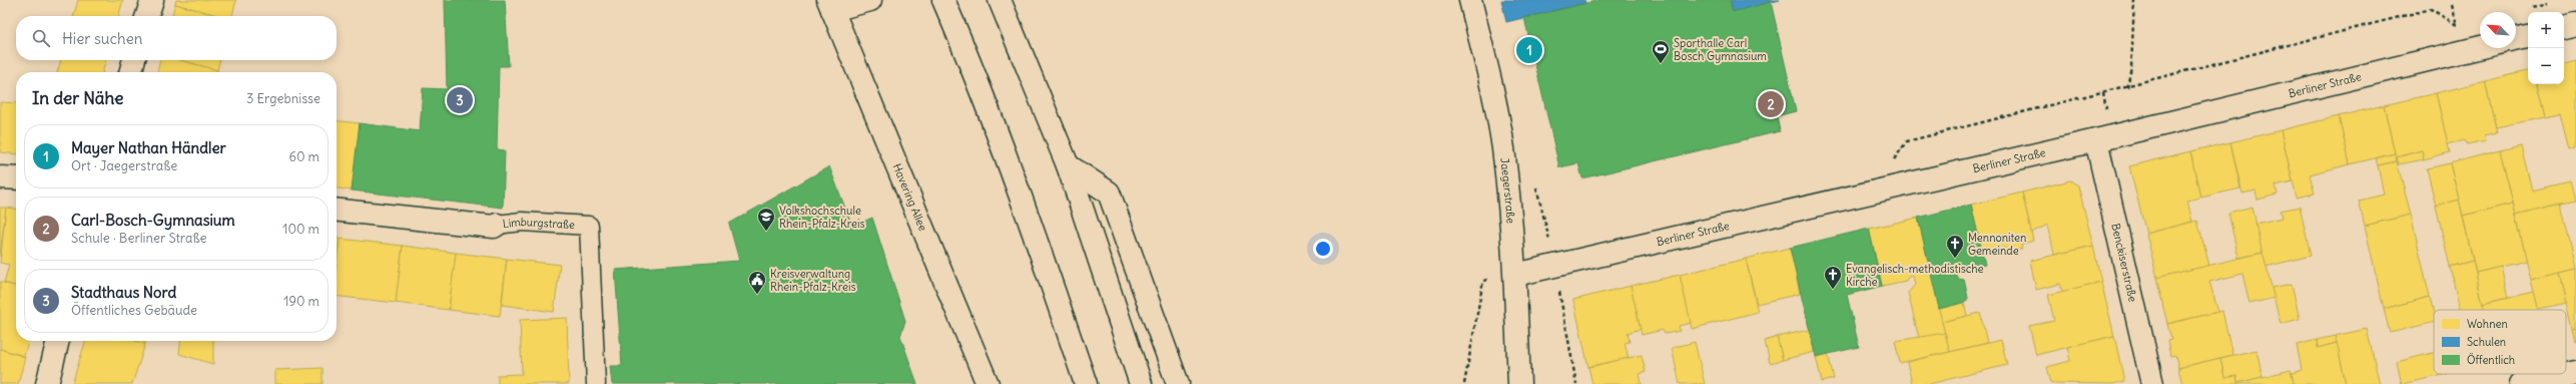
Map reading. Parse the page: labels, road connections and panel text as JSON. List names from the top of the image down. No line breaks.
{"streets":{"main road":["Berliner Straße","Jaegerstraße","Havering Allee","Limburgstraße","Benckiserstraße"]},"crossings":[["Berliner Straße","Jaegerstraße"],["Berliner Straße","Benckiserstraße"]],"places":{"sports":["Sporthalle Carl Bosch Gymnasium"],"school or university":["Volkshochschule Rhein-Pfalz-Kreis"],"church":["Mennoniten Gemeinde","Evangelisch-methodistische Kirche"],"public building":["Kreisverwaltung Rhein-Pfalz-Kreis"]},"legend":["Wohnen","Schulen","Öffentlich"],"north":"top left","page":{"map_buttons":["+","−"],"search":"Hier suchen","pins":["1","3","2"],"heading":["In der Nähe","3 Ergebnisse"],"list":[{"mark":"1","name":"Mayer Nathan Händler","note":"Ort · Jaegerstraße","value":"60 m"},{"mark":"2","name":"Carl-Bosch-Gymnasium","note":"Schule · Berliner Straße","value":"100 m"},{"mark":"3","name":"Stadthaus Nord","note":"Öffentliches Gebäude","value":"190 m"}]}}
